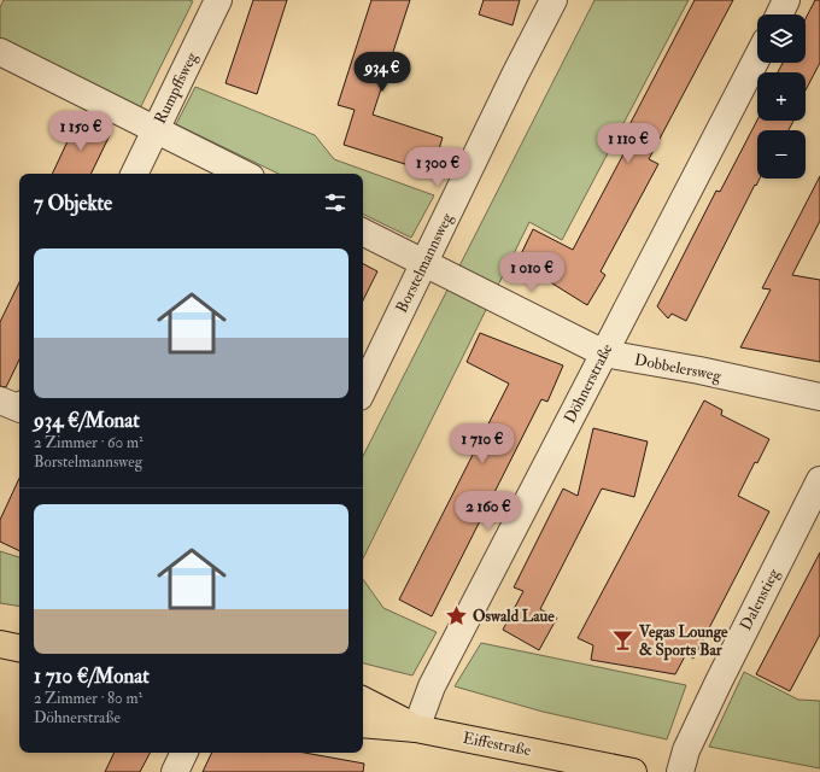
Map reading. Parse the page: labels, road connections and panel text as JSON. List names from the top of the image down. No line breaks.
{"streets":{"main road":["Eiffestraße"],"street":["Rumpffsweg","Borstelmannsweg","Dobbelersweg","Döhnerstraße","Dalenstieg"]},"crossings":[["Borstelmannsweg","Dobbelersweg"],["Dobbelersweg","Döhnerstraße"],["Döhnerstraße","Eiffestraße"]],"places":{"place":["Oswald Laue"],"bar":["Vegas Lounge & Sports Bar"]},"page":{"map_buttons":["+","−"],"price":["934 €","1 150 €","1 110 €","1 300 €","1 010 €","1 710 €","2 160 €"],"heading":"7 Objekte","list":[{"name":"934 €/Monat","note":"2 Zimmer · 60 m² · Borstelmannsweg"},{"name":"1 710 €/Monat","note":"2 Zimmer · 80 m² · Döhnerstraße"}]}}
